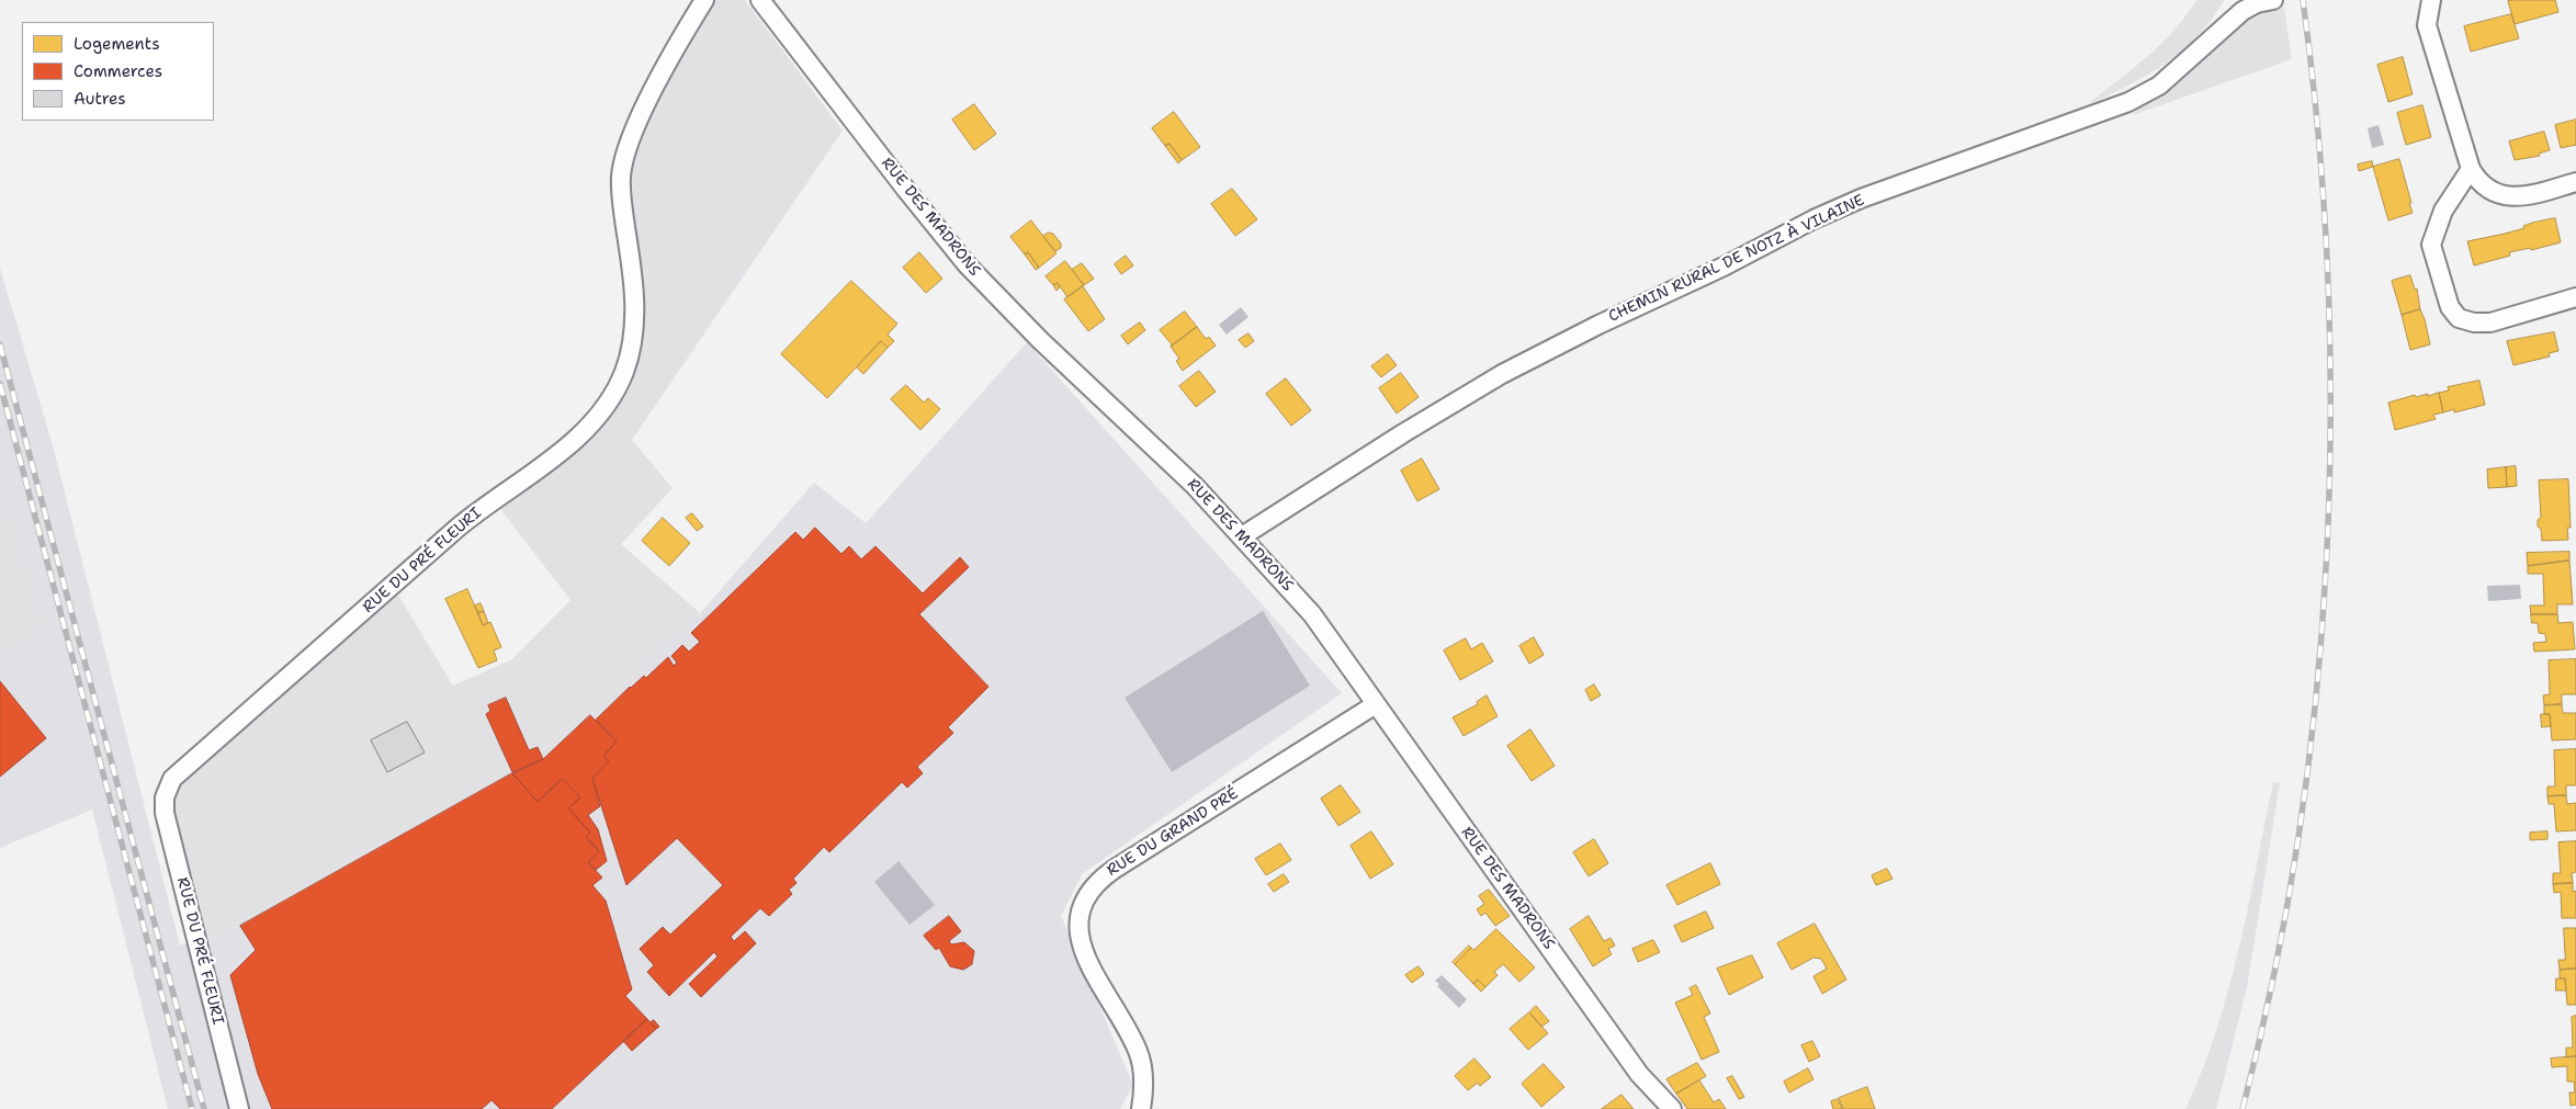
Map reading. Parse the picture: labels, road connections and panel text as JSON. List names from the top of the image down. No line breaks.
{"streets":{"street":["RUE DES MADRONS","CHEMIN RURAL DE NOTZ À VILAINE","RUE DU PRÉ FLEURI","RUE DU GRAND PRÉ"]},"crossings":[["RUE DES MADRONS","CHEMIN RURAL DE NOTZ À VILAINE"],["RUE DES MADRONS","RUE DU GRAND PRÉ"]],"legend":["Logements","Commerces","Autres"]}
